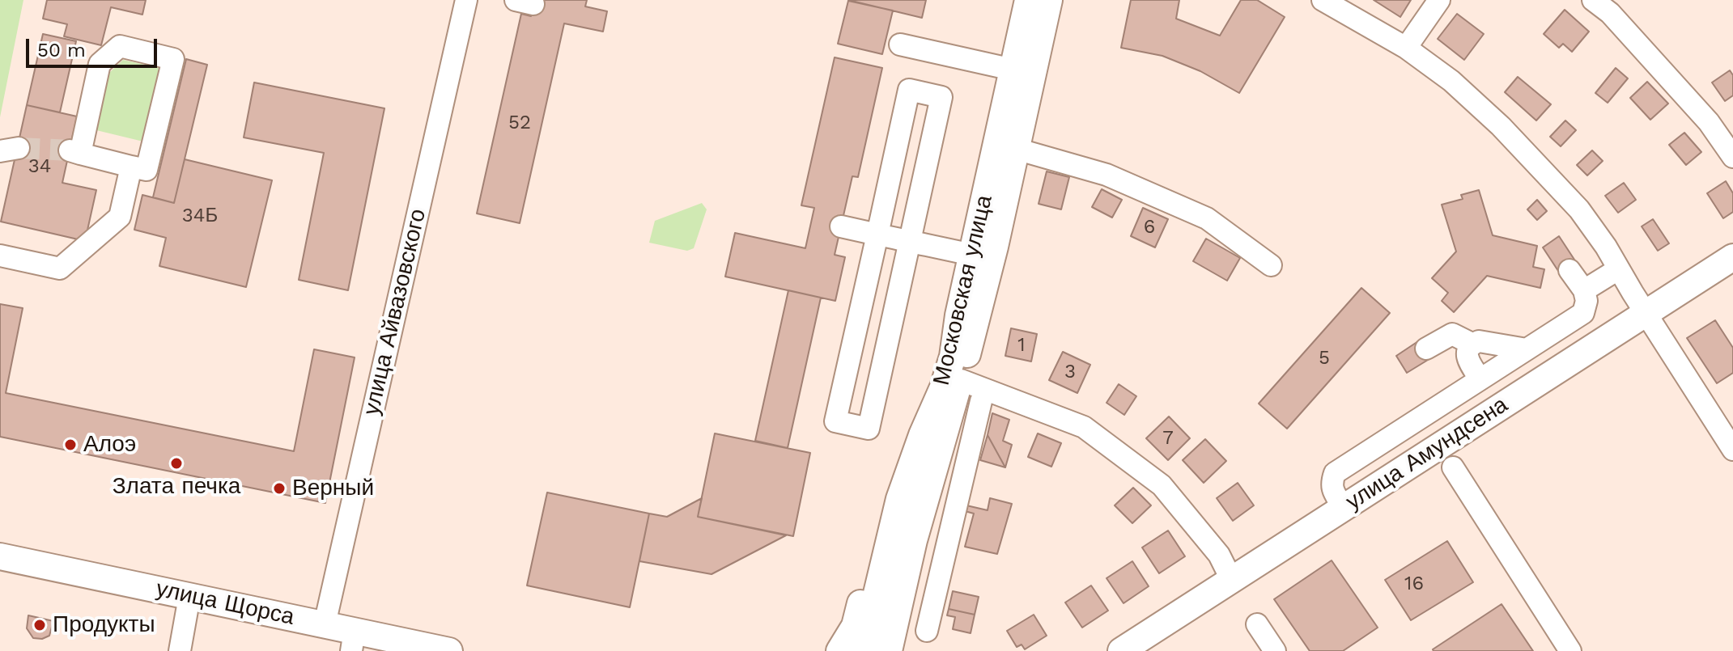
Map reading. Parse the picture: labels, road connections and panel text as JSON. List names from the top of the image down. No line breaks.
{"streets":{"main road":["Московская улица","улица Амундсена","улица Щорса"],"street":["улица Айвазовского"]},"crossings":[["улица Айвазовского","улица Щорса"]],"places":["Алоэ","Злата печка","Верный","Продукты"],"house_numbers":["52","34","34Б","6","1","5","3","7","16"],"scale_bar":"50 m"}
